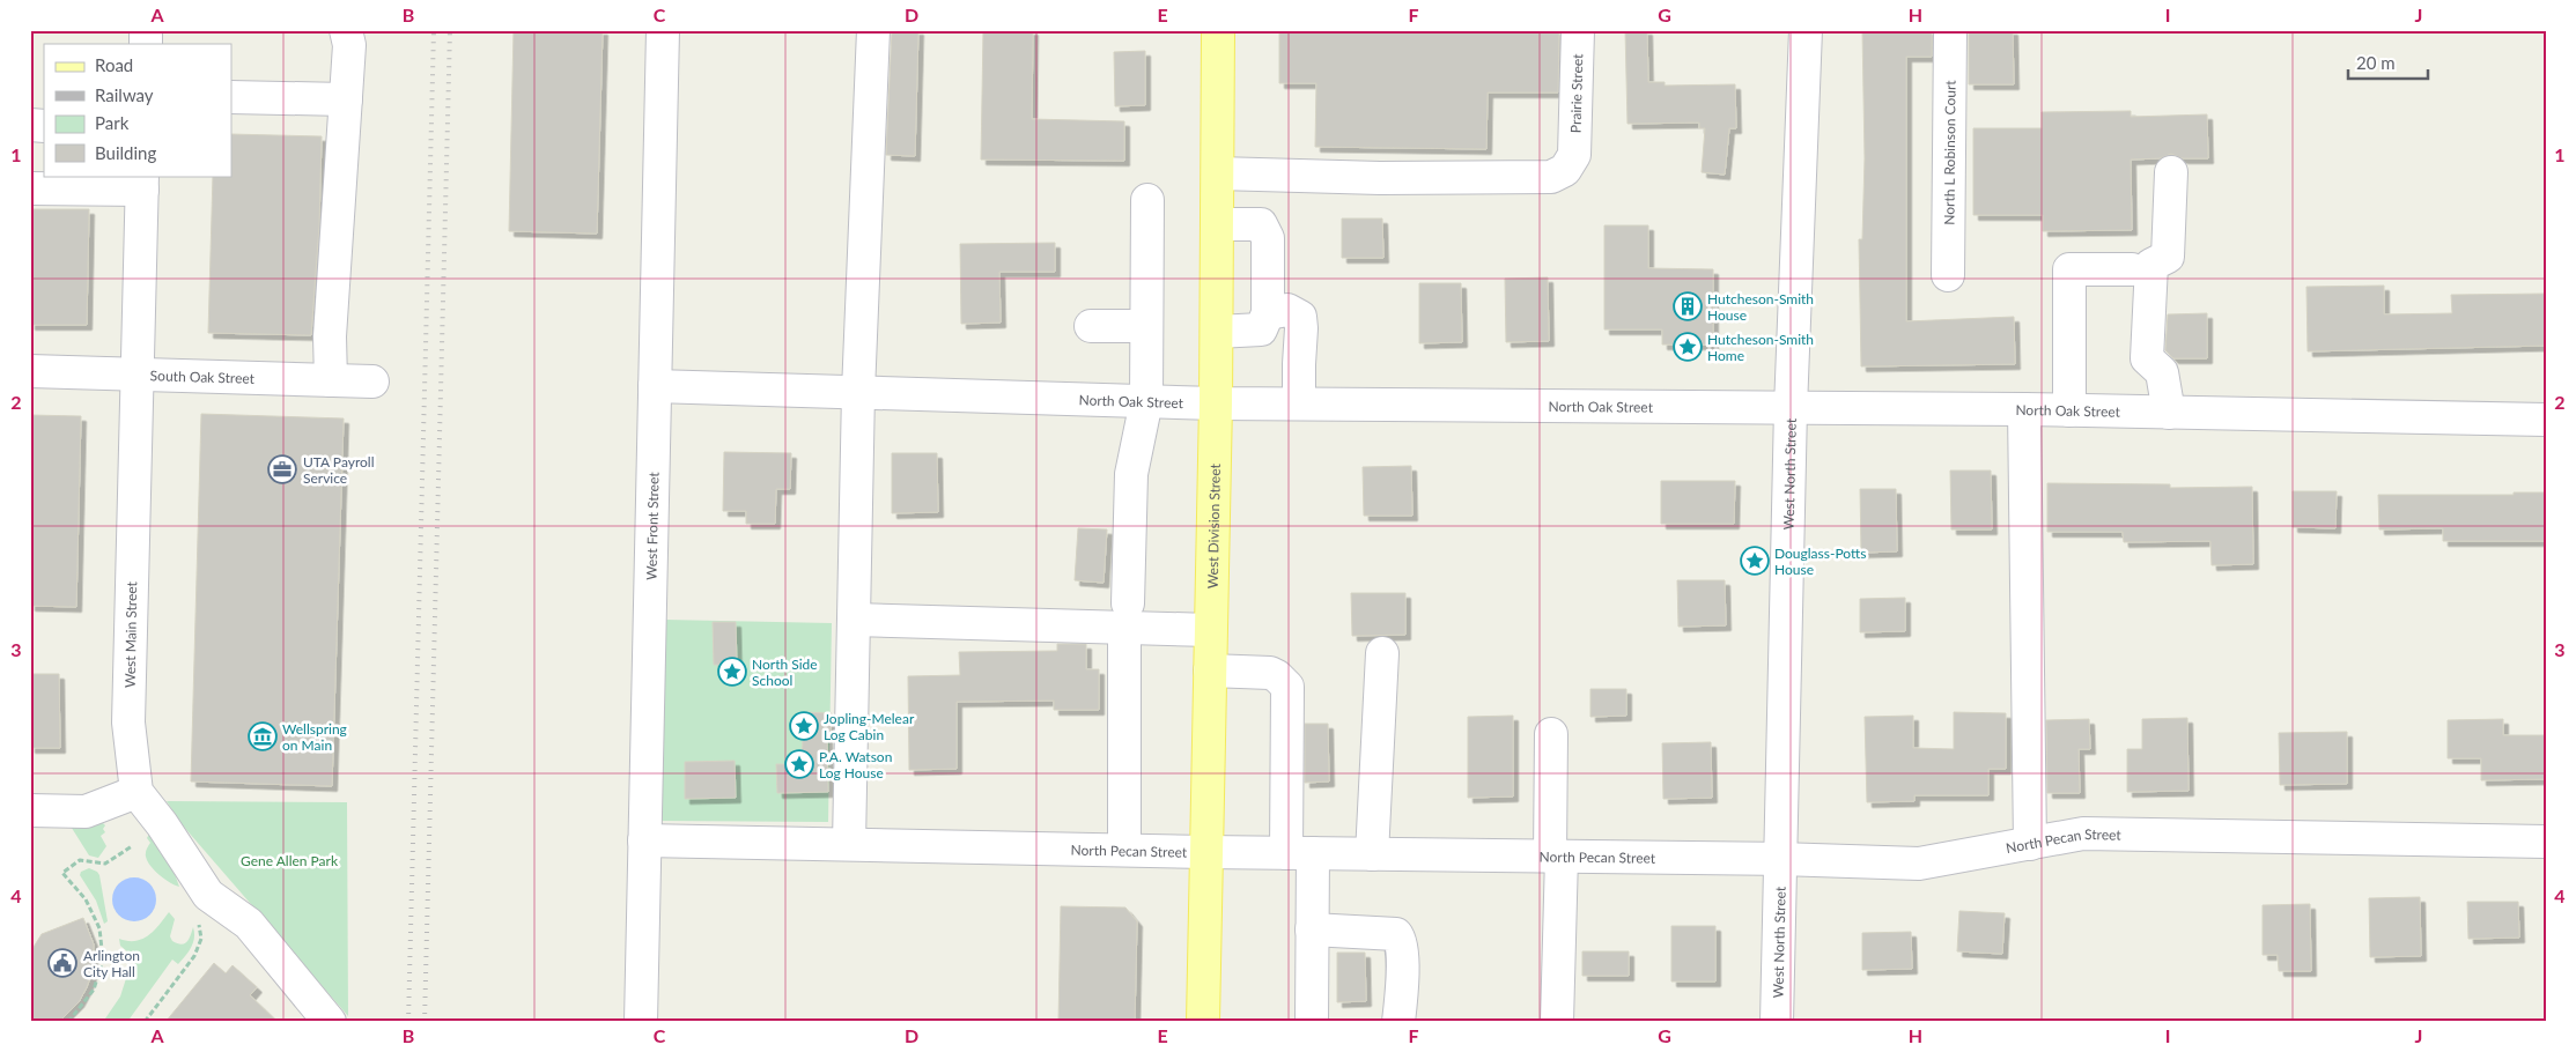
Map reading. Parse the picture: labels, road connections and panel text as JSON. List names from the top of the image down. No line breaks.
{"streets":{"main road":["West Division Street"],"street":["Prairie Street","North L Robinson Court","South Oak Street","North Oak Street","West North Street","West Front Street","West Main Street","North Pecan Street"]},"crossings":[["Prairie Street","West Division Street"],["South Oak Street","West Main Street"],["North Oak Street","West North Street"],["North Oak Street","West Front Street"],["North Oak Street","West Division Street"],["West North Street","North Pecan Street"],["West Front Street","North Pecan Street"],["West Division Street","North Pecan Street"]],"parks":["Gene Allen Park"],"places":{"building":["Hutcheson-Smith House"],"place":["Hutcheson-Smith Home","Douglass-Potts House","North Side School","Jopling-Melear Log Cabin","P.A. Watson Log House"],"office":["UTA Payroll Service"],"museum":["Wellspring on Main"],"public building":["Arlington City Hall"]},"legend":["Road","Railway","Park","Building"],"scale_bar":"20 m","grid":{"columns":["A","B","C","D","E","F","G","H","I","J"],"rows":["1","2","3","4"]}}
